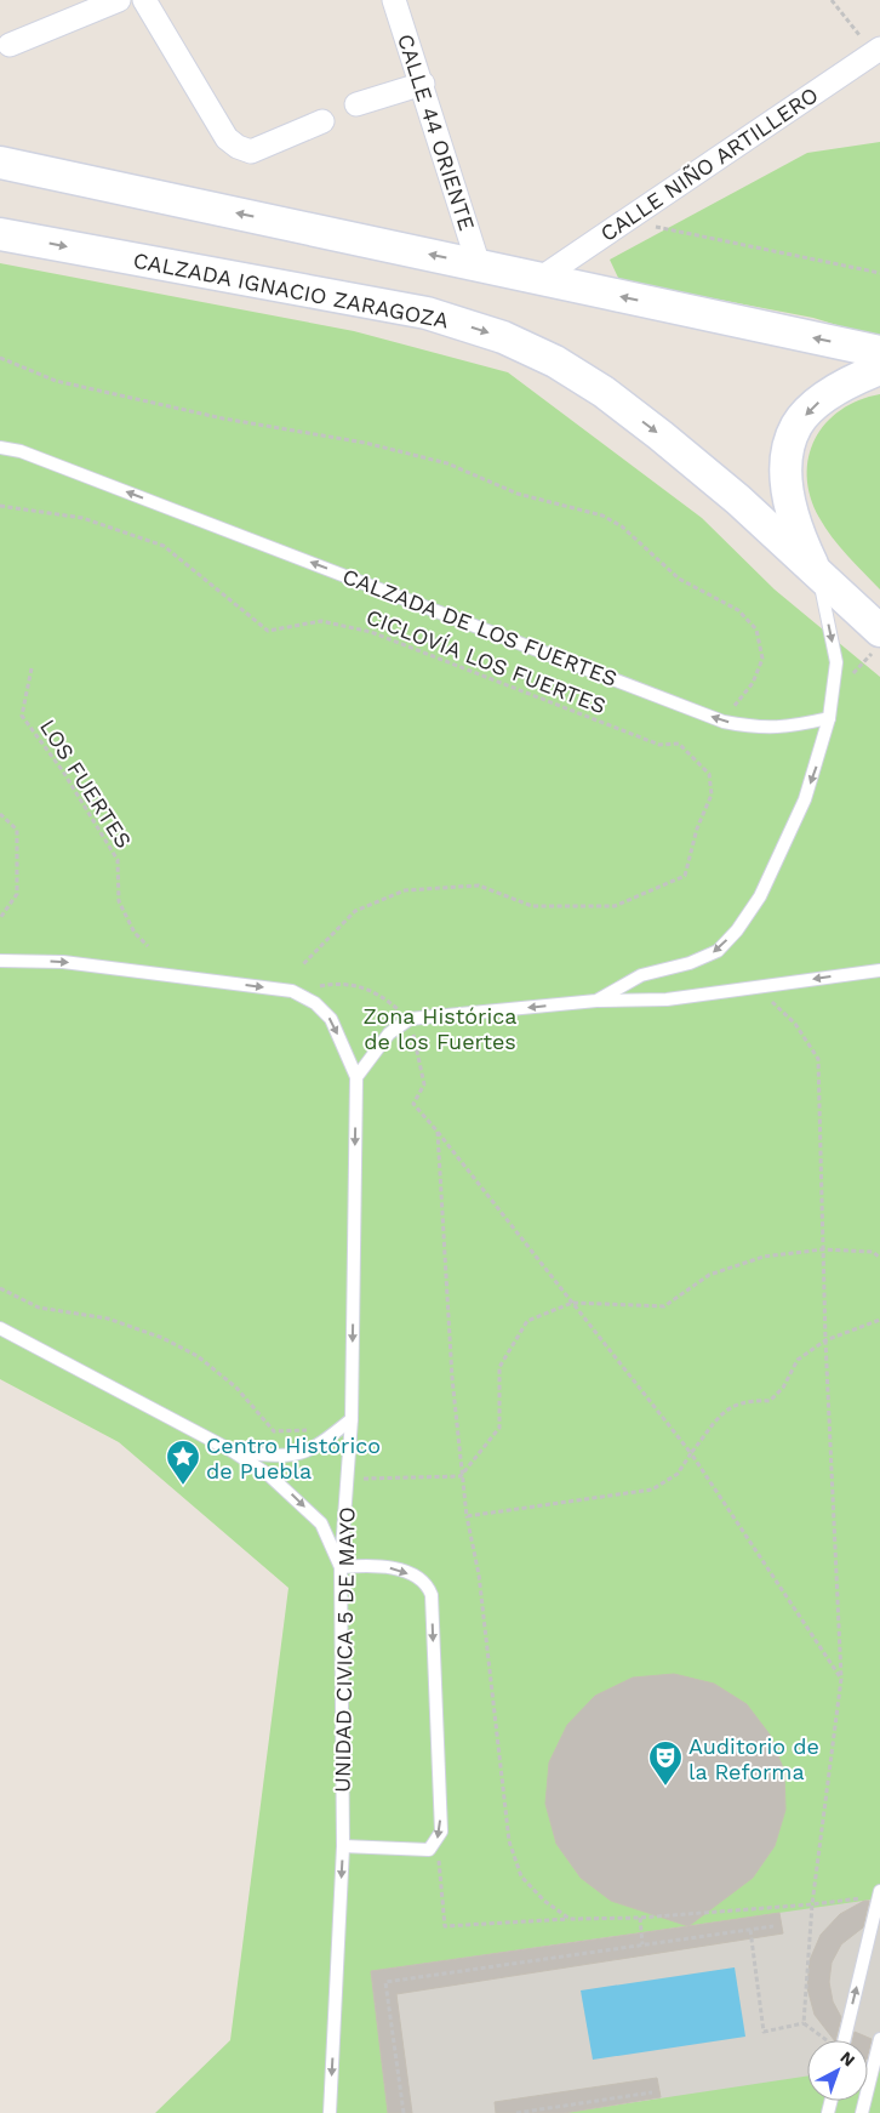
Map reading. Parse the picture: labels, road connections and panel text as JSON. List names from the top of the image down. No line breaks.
{"streets":{"main road":["CALZADA IGNACIO ZARAGOZA"],"street":["CALLE 44 ORIENTE","CALLE NIÑO ARTILLERO"],"lane":["CALZADA DE LOS FUERTES","UNIDAD CIVICA 5 DE MAYO"],"path":["CICLOVÍA LOS FUERTES","LOS FUERTES"]},"one_way":["CALZADA DE LOS FUERTES","UNIDAD CIVICA 5 DE MAYO"],"parks":["Zona Histórica de los Fuertes"],"places":{"place":["Centro Histórico de Puebla"],"theatre":["Auditorio de la Reforma"]},"north":"top right"}
